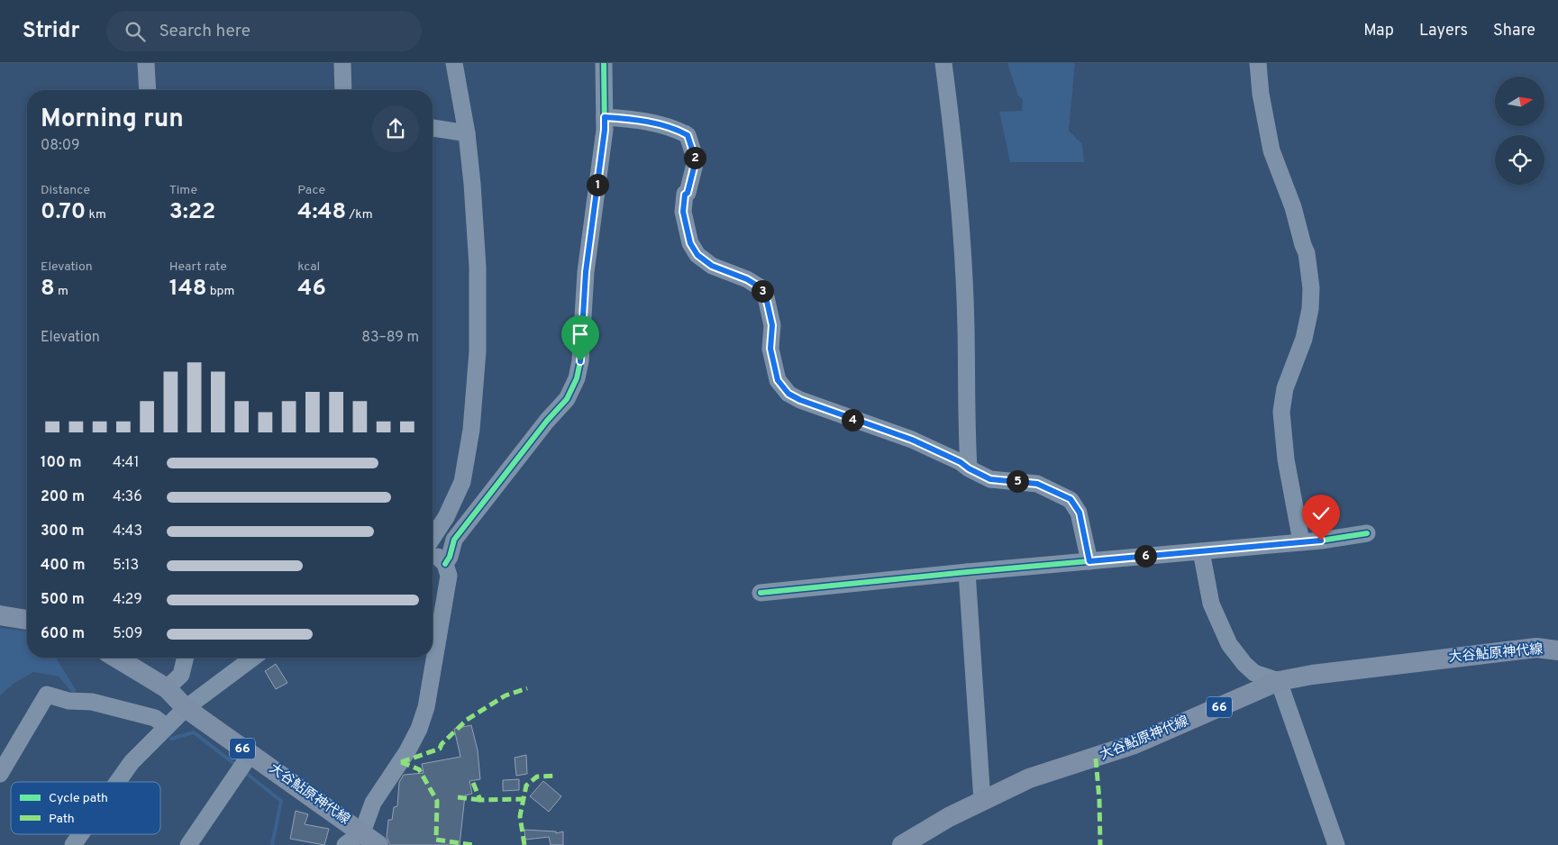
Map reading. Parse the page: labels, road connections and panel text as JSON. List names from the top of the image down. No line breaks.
{"streets":{"main road":["大谷鮎原神代線","66"]},"legend":["Cycle path","Path"],"north":"right","page":{"header":"Stridr","search":"Search here","nav":["Map","Layers","Share"],"heading":["Morning run","08:09"],"pins":["2","1","3","4","5","6"],"stats":[["Distance","0.70 km"],["Time","3:22"],["Pace","4:48 /km"],["Elevation","8 m"],["Heart rate","148 bpm"],["kcal","46"]],"chart":["Elevation","83–89 m"],"list":[{"name":"100 m","note":"4:41"},{"name":"200 m","note":"4:36"},{"name":"300 m","note":"4:43"},{"name":"400 m","note":"5:13"},{"name":"500 m","note":"4:29"},{"name":"600 m","note":"5:09"}]}}
